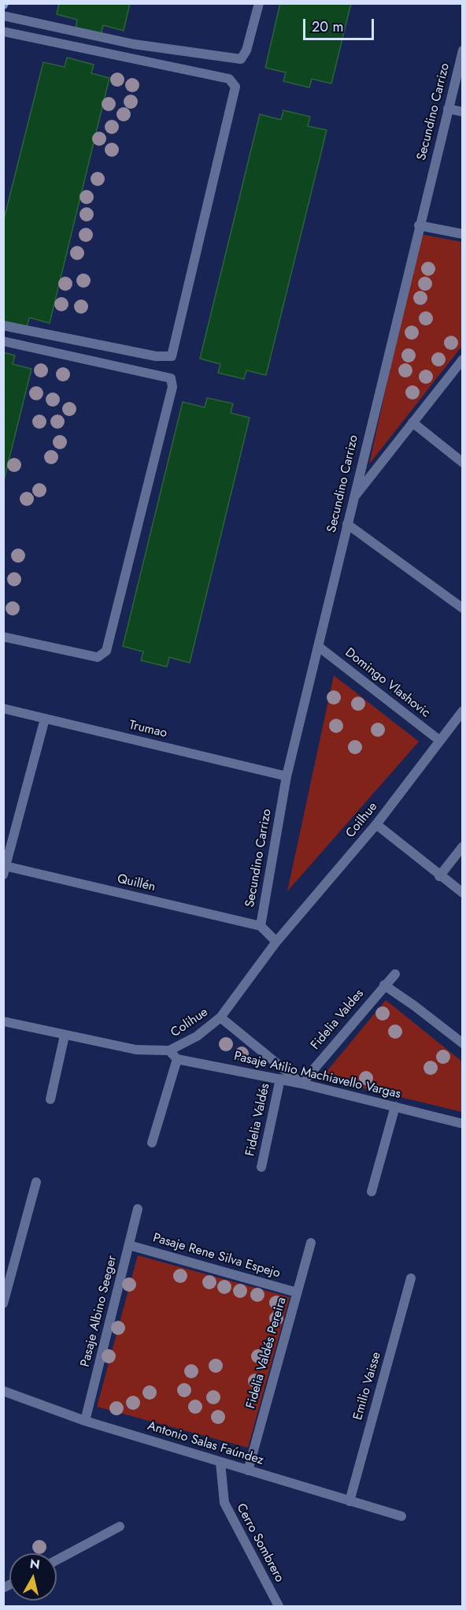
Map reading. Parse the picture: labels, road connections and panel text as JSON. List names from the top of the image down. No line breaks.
{"streets":{"street":["Secundino Carrizo","Domingo Vlashovic","Trumao","Coilhue","Quillén","Fidelia Valdes","Colihue","Pasaje Atilio Machiavello Vargas","Fidelia Valdés","Pasaje Rene Silva Espejo","Pasaje Albino Seeger","Fidelia Valdés Pereira","Emilio Vaisse","Antonio Salas Faúndez","Cerro Sombrero"]},"crossings":[["Secundino Carrizo","Domingo Vlashovic"],["Secundino Carrizo","Trumao"],["Secundino Carrizo","Quillén"],["Domingo Vlashovic","Coilhue"],["Coilhue","Colihue"],["Fidelia Valdes","Pasaje Atilio Machiavello Vargas"],["Pasaje Atilio Machiavello Vargas","Fidelia Valdés"],["Pasaje Rene Silva Espejo","Pasaje Albino Seeger"],["Pasaje Rene Silva Espejo","Fidelia Valdés Pereira"],["Pasaje Albino Seeger","Antonio Salas Faúndez"],["Fidelia Valdés Pereira","Antonio Salas Faúndez"],["Emilio Vaisse","Antonio Salas Faúndez"],["Antonio Salas Faúndez","Cerro Sombrero"]],"scale_bar":"20 m","north":"top"}
